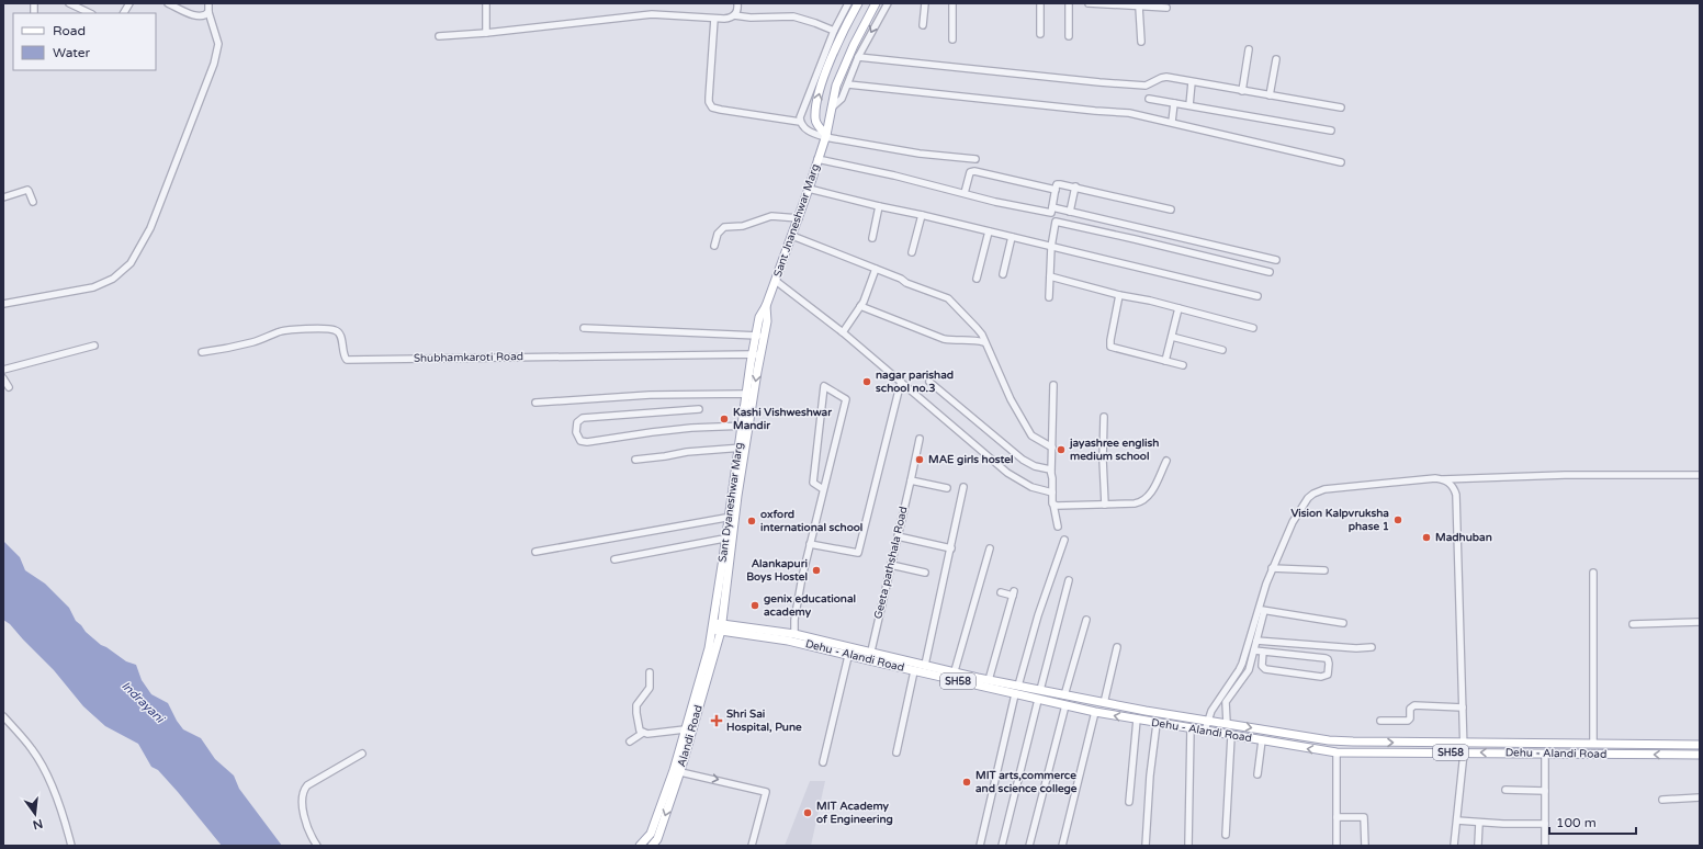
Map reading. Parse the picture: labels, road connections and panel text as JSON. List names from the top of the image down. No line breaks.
{"streets":{"main road":["Sant Jnaneshwar Marg","Sant Dyaneshwar Marg","Dehu - Alandi Road","SH58","Alandi Road"],"street":["Shubhamkaroti Road","Geeta pathshala Road"]},"crossings":[["Sant Jnaneshwar Marg","Sant Dyaneshwar Marg"],["Shubhamkaroti Road","Sant Dyaneshwar Marg"],["Sant Dyaneshwar Marg","Dehu - Alandi Road"],["Sant Dyaneshwar Marg","Alandi Road"],["Geeta pathshala Road","Dehu - Alandi Road"],["Dehu - Alandi Road","Alandi Road"]],"water":["Indrayani"],"places":{"other":["nagar parishad school no.3","Kashi Vishweshwar Mandir","jayashree english medium school","MAE girls hostel","Vision Kalpvruksha phase 1","oxford international school","Madhuban","Alankapuri Boys Hostel","genix educational academy","MIT arts,commerce and science college","MIT Academy of Engineering"],"health":["Shri Sai Hospital, Pune"]},"legend":["Road","Water"],"scale_bar":"100 m","north":"bottom"}
